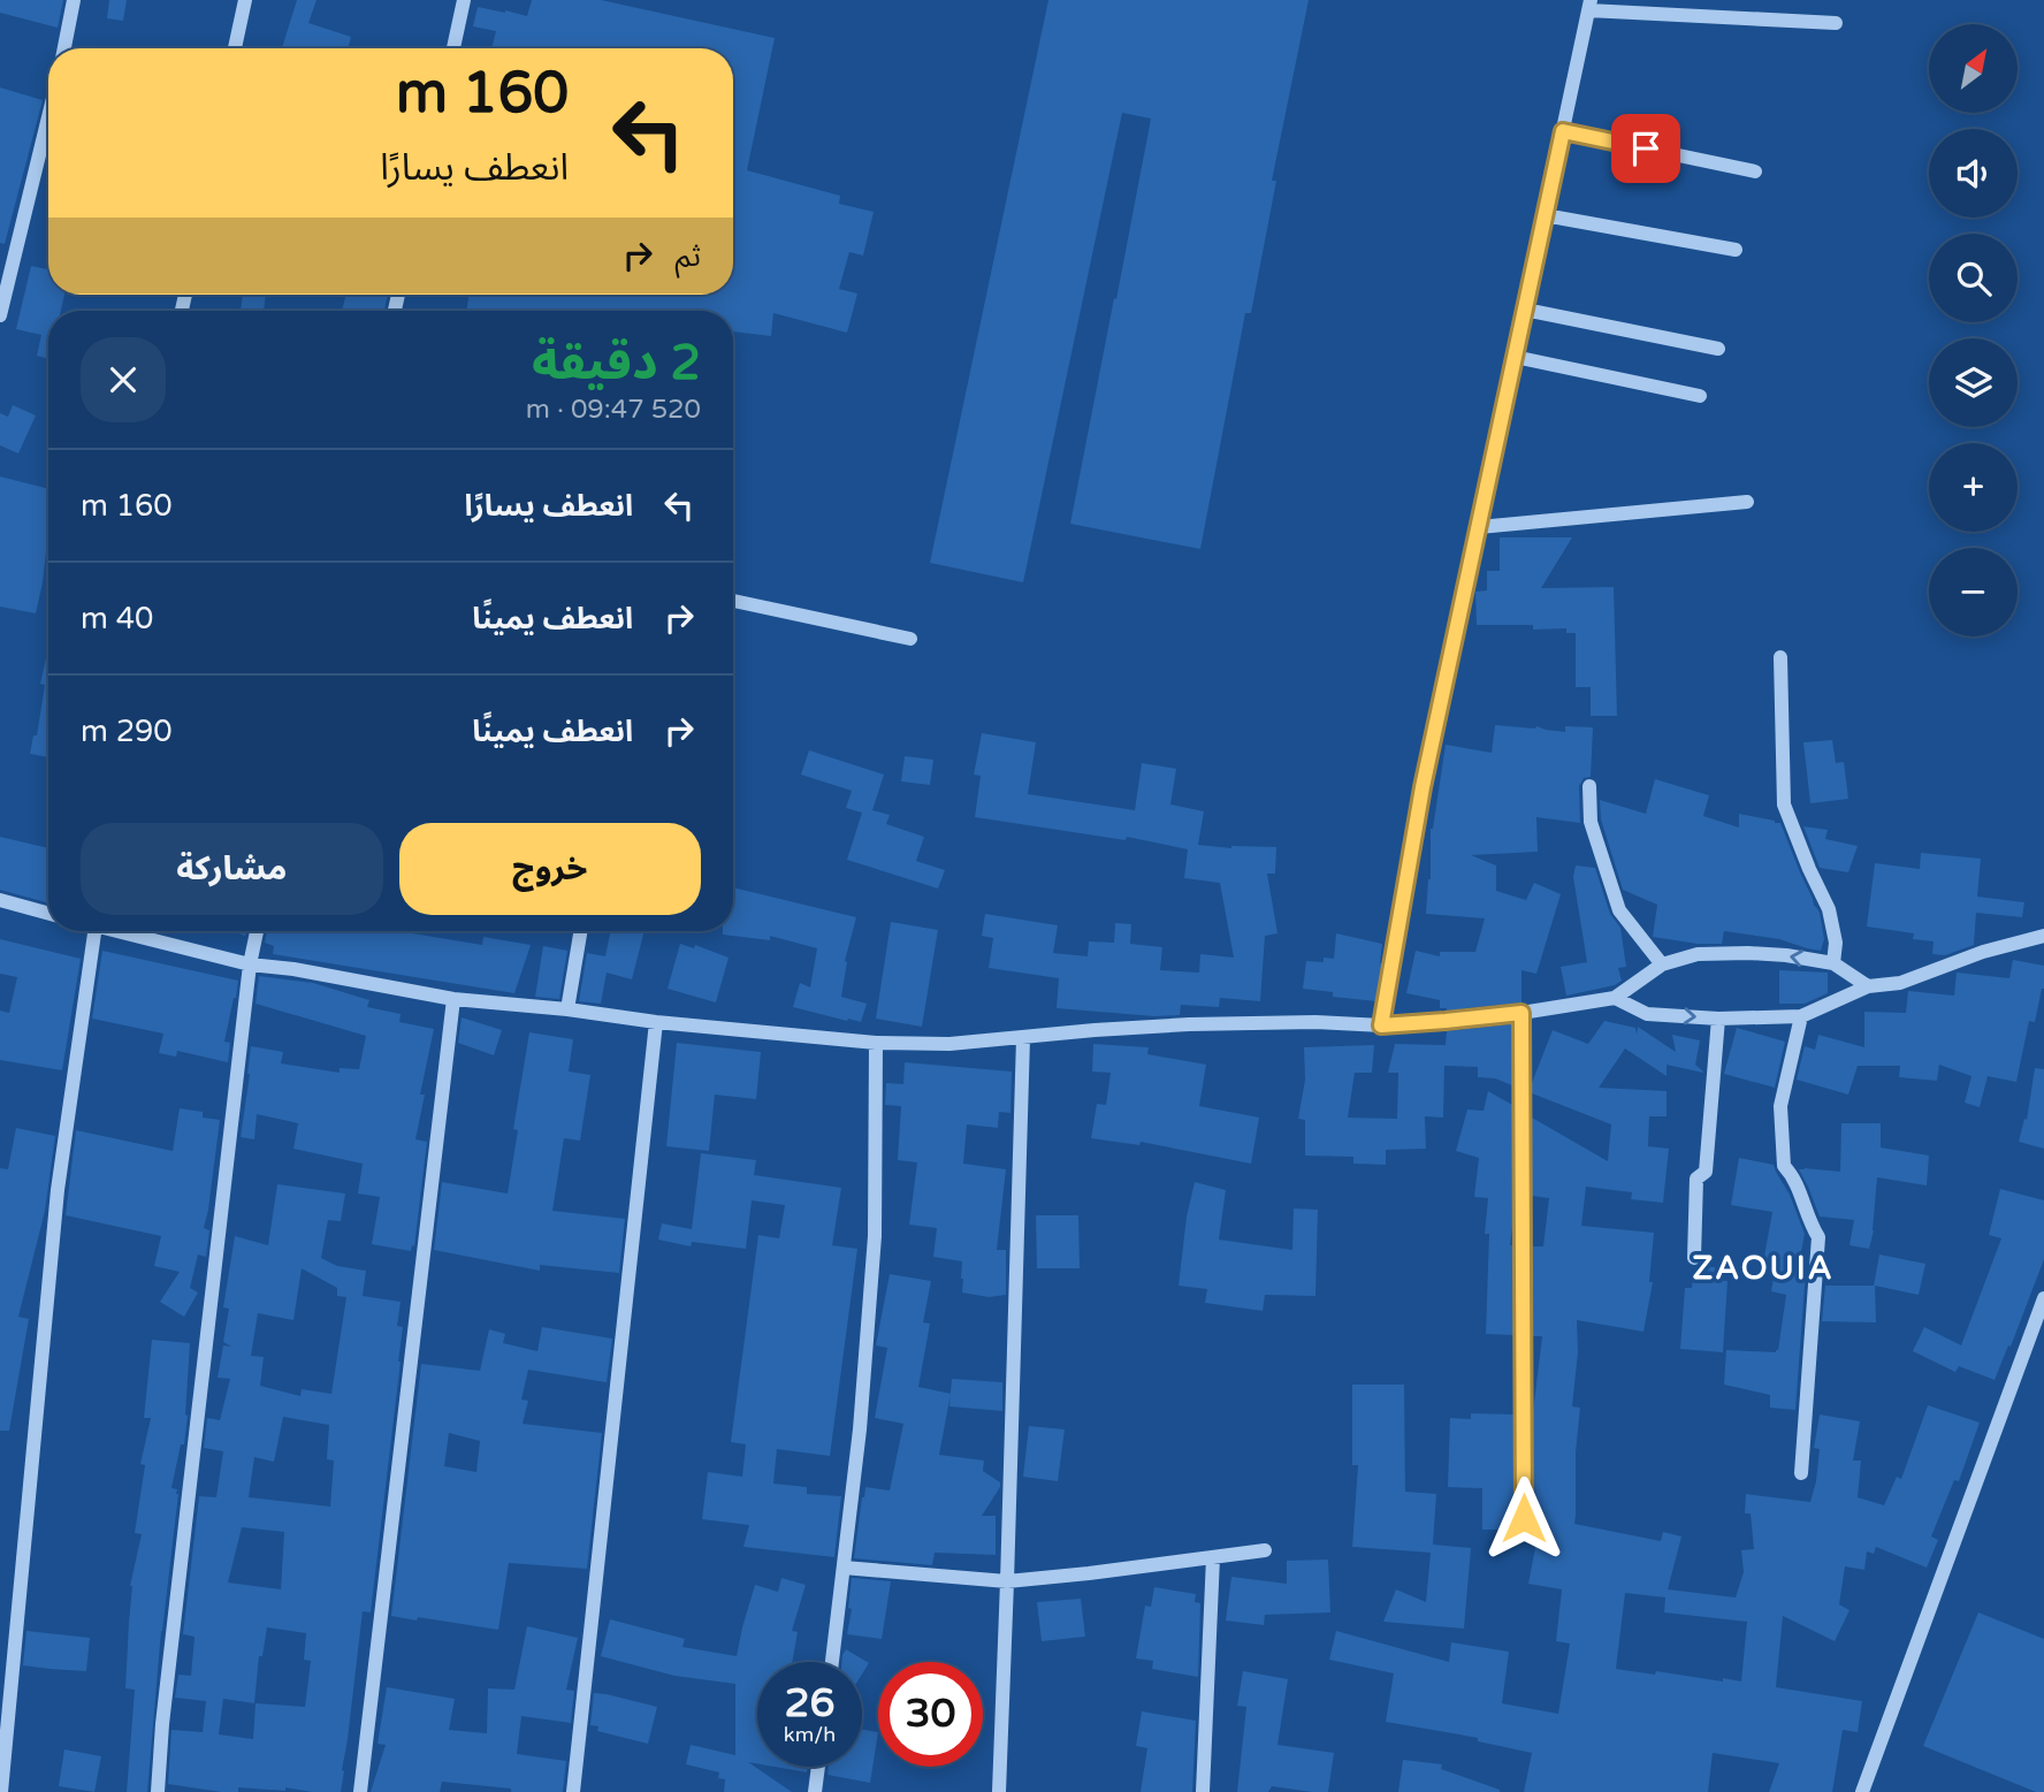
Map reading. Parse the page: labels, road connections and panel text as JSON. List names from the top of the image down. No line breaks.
{"districts":["ZAOUIA"],"north":"top right","page":{"map_buttons":["+","−"],"turn":["160 m","انعطف يسارًا"],"then":"ثم","heading":["2 دقيقة","520 m · 09:47"],"list":[{"name":"انعطف يسارًا","value":"160 m"},{"name":"انعطف يمينًا","value":"40 m"},{"name":"انعطف يمينًا","value":"290 m"}],"buttons":["خروج","مشاركة"],"speed":"26 km/h","limit":"30"}}
